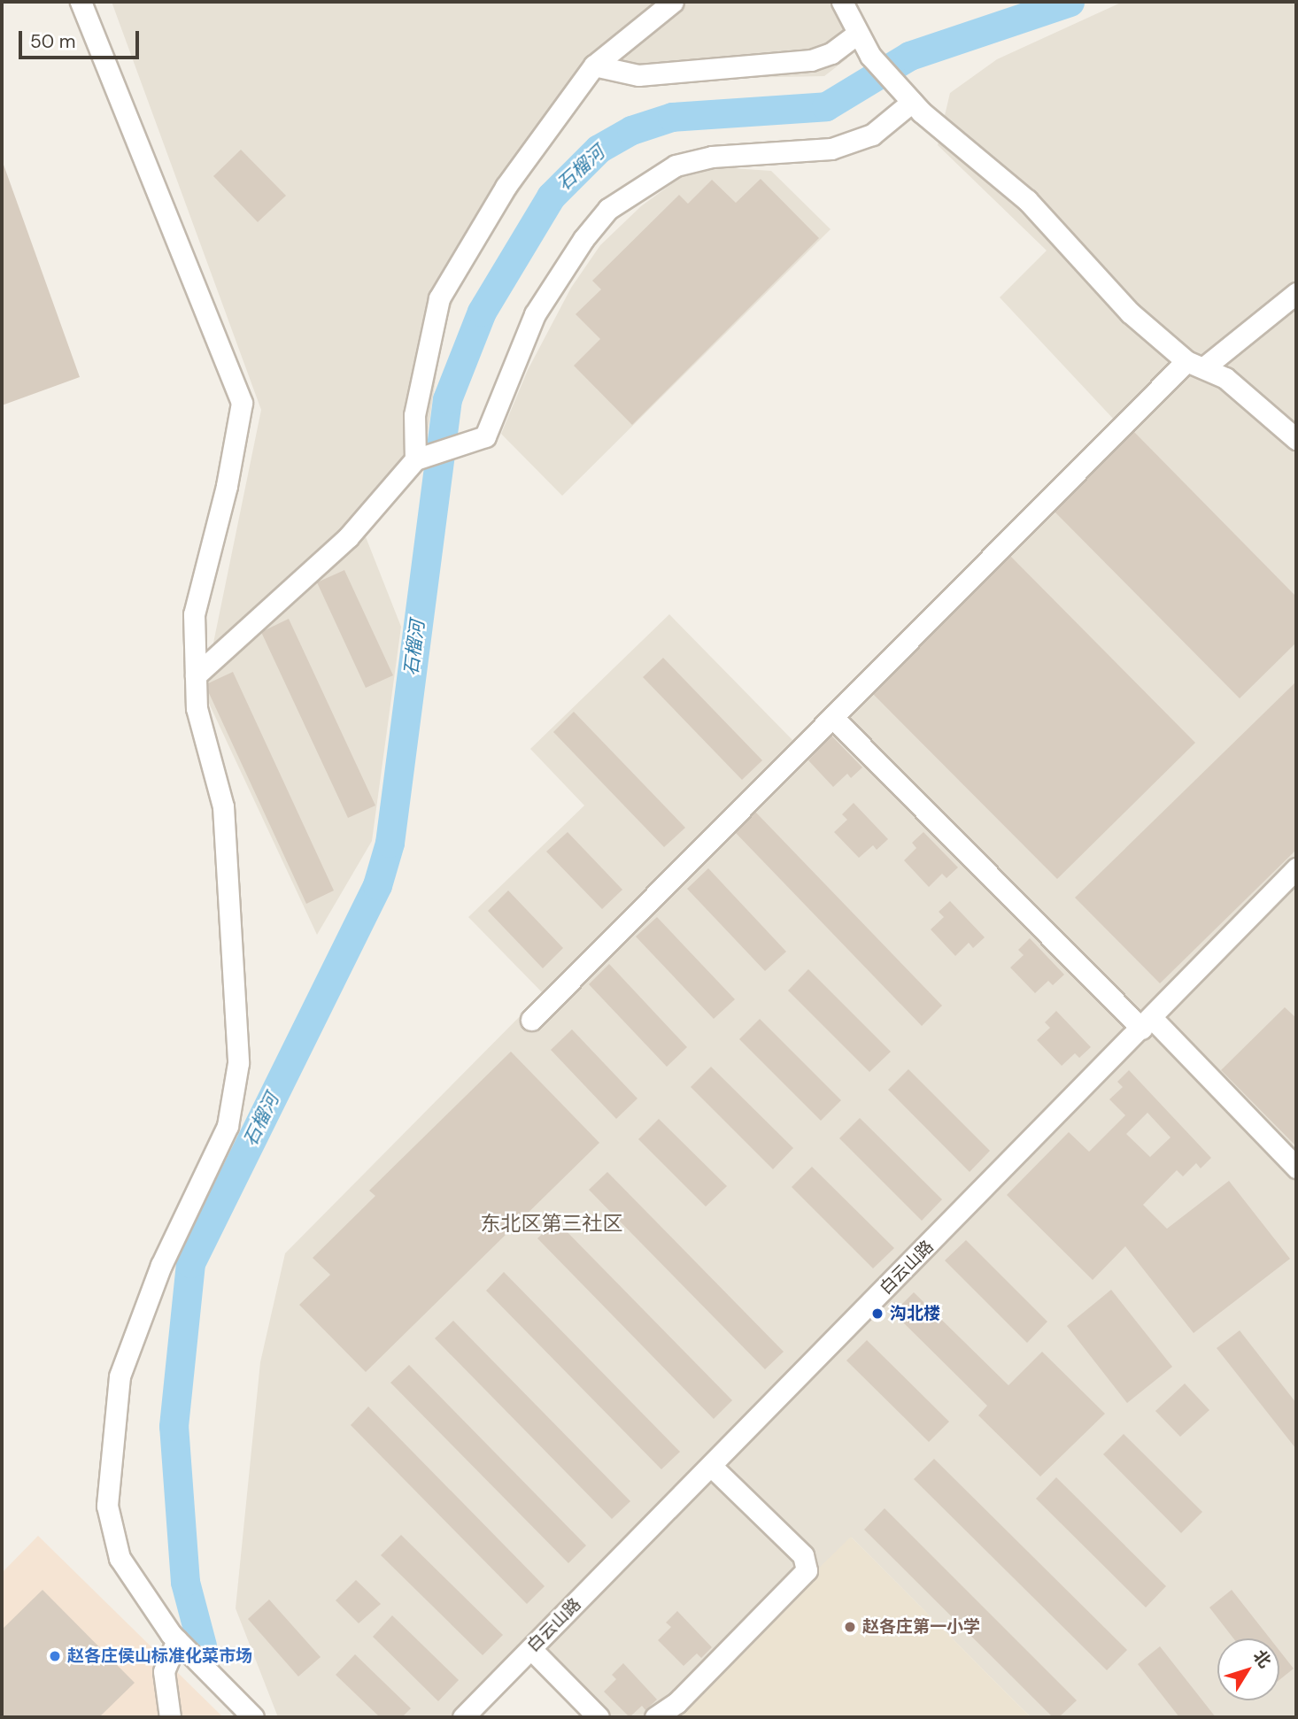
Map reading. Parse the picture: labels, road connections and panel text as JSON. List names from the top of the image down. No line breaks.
{"streets":{"street":["白云山路"]},"districts":["东北区第三社区"],"water":["石榴河"],"places":["沟北楼","赵各庄第一小学","赵各庄侯山标准化菜市场"],"scale_bar":"50 m","north":"top right"}
